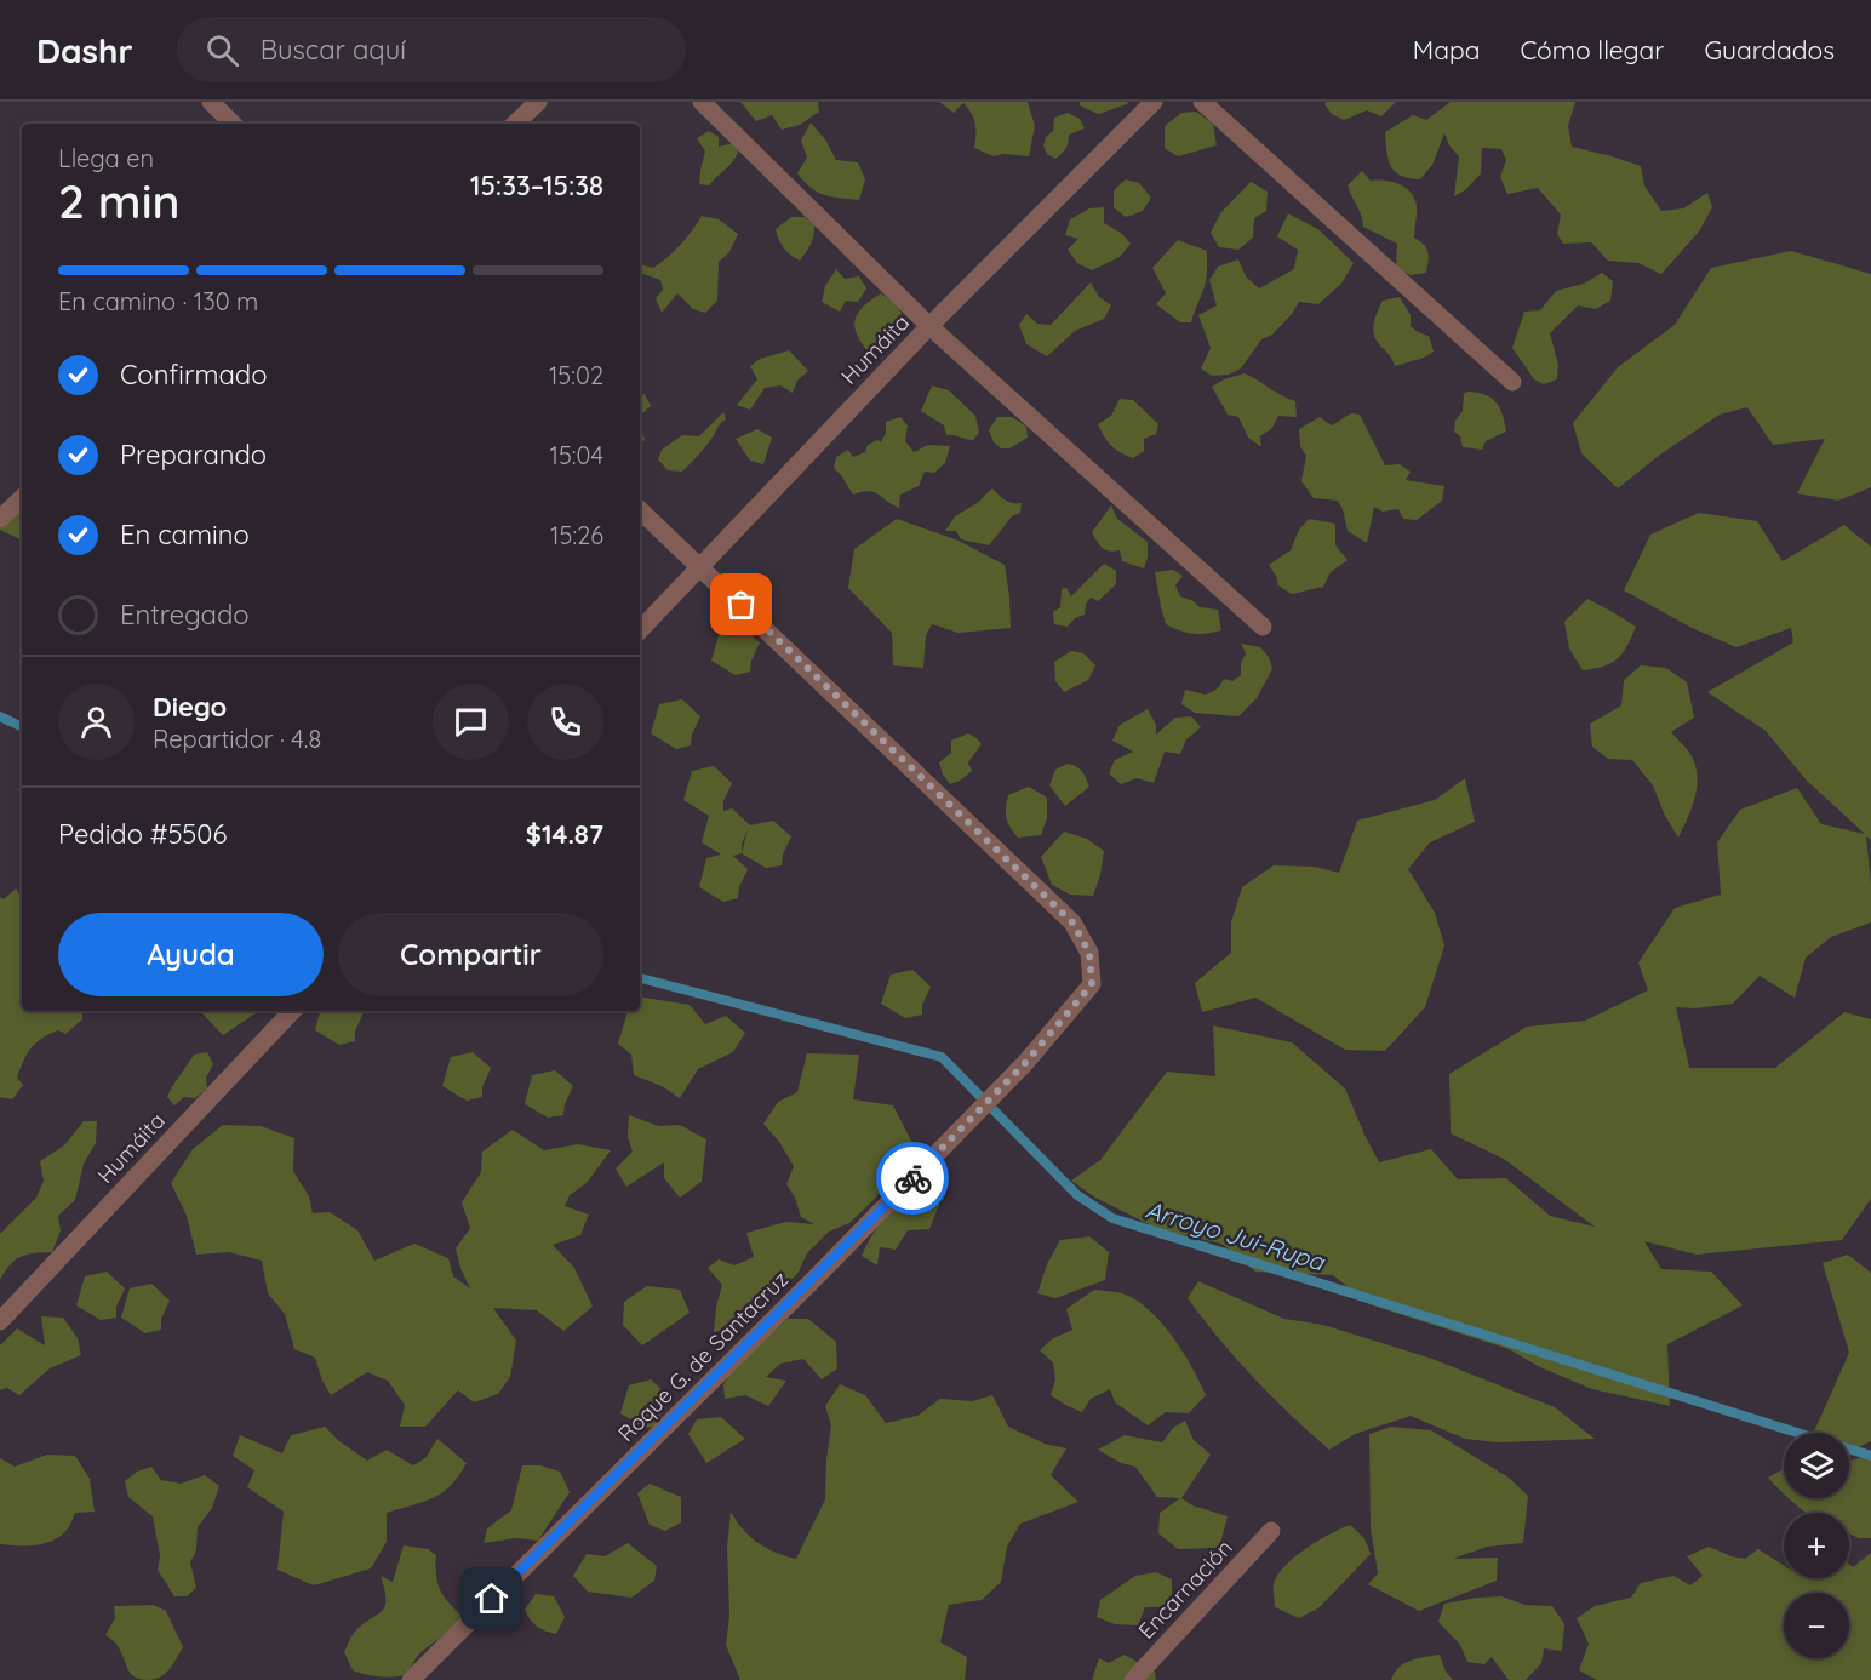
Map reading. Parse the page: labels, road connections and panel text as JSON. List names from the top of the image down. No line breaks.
{"streets":{"street":["Humáita","Roque G. de Santacruz","Encarnación"]},"crossings":[["Humáita","Roque G. de Santacruz"]],"water":["Arroyo Jui-Rupa"],"page":{"header":"Dashr","search":"Buscar aquí","nav":["Mapa","Cómo llegar","Guardados"],"heading":["2 min","Llega en","15:33–15:38"],"panel":["Diego","Repartidor · 4.8","Pedido #5506","$14.87"],"bar":"En camino · 130 m","list":[["Confirmado","15:02"],["Preparando","15:04"],["En camino","15:26"],"Entregado"],"buttons":["Ayuda","Compartir"],"map_buttons":["+","−"]}}
